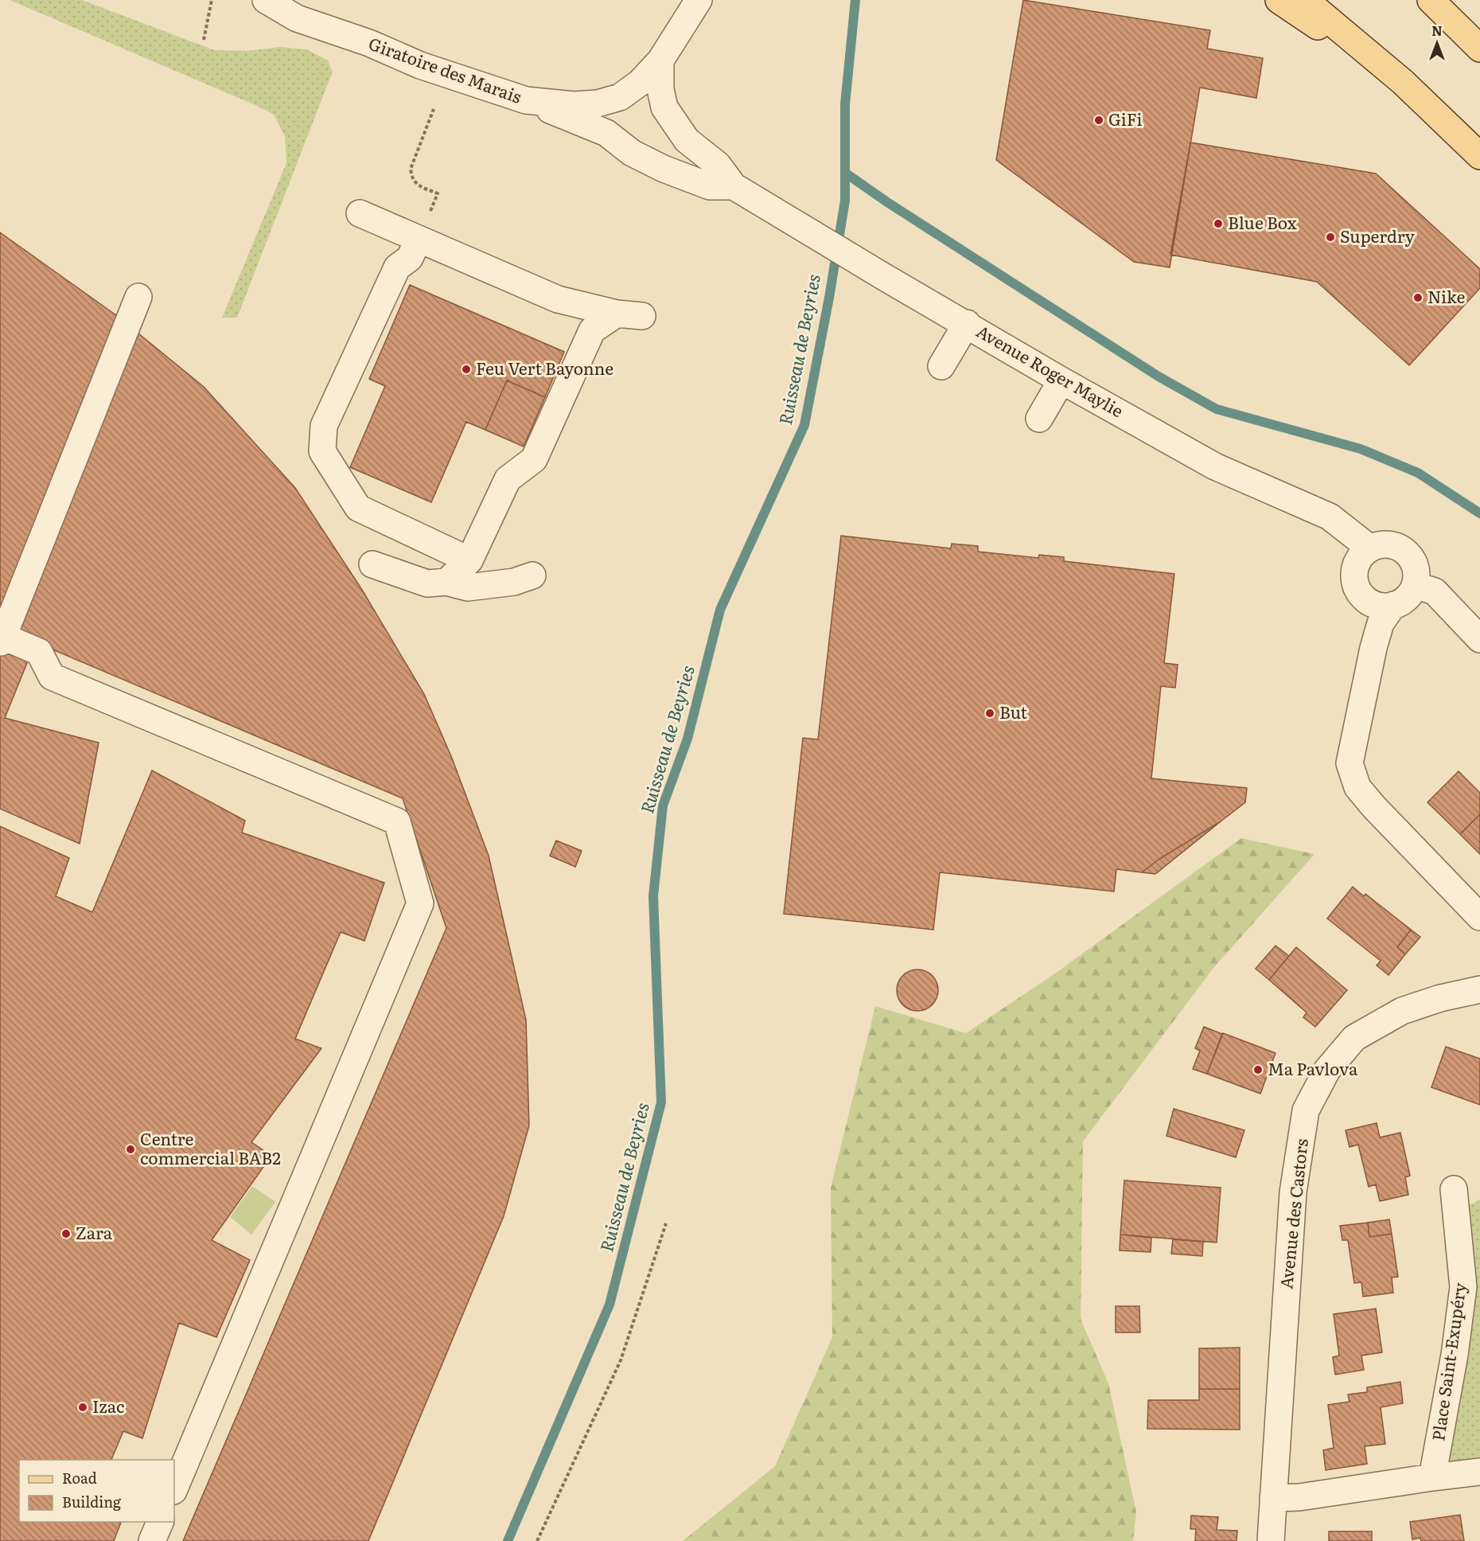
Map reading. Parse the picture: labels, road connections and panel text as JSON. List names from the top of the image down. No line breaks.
{"streets":{"street":["Giratoire des Marais","Avenue Roger Maylie","Avenue des Castors","Place Saint-Exupéry"]},"crossings":[["Giratoire des Marais","Avenue Roger Maylie"]],"water":["Ruisseau de Beyries"],"places":["GiFi","Blue Box","Superdry","Nike","Feu Vert Bayonne","But","Ma Pavlova","Centre commercial BAB2","Zara","Izac"],"legend":["Road","Building"],"north":"top"}
